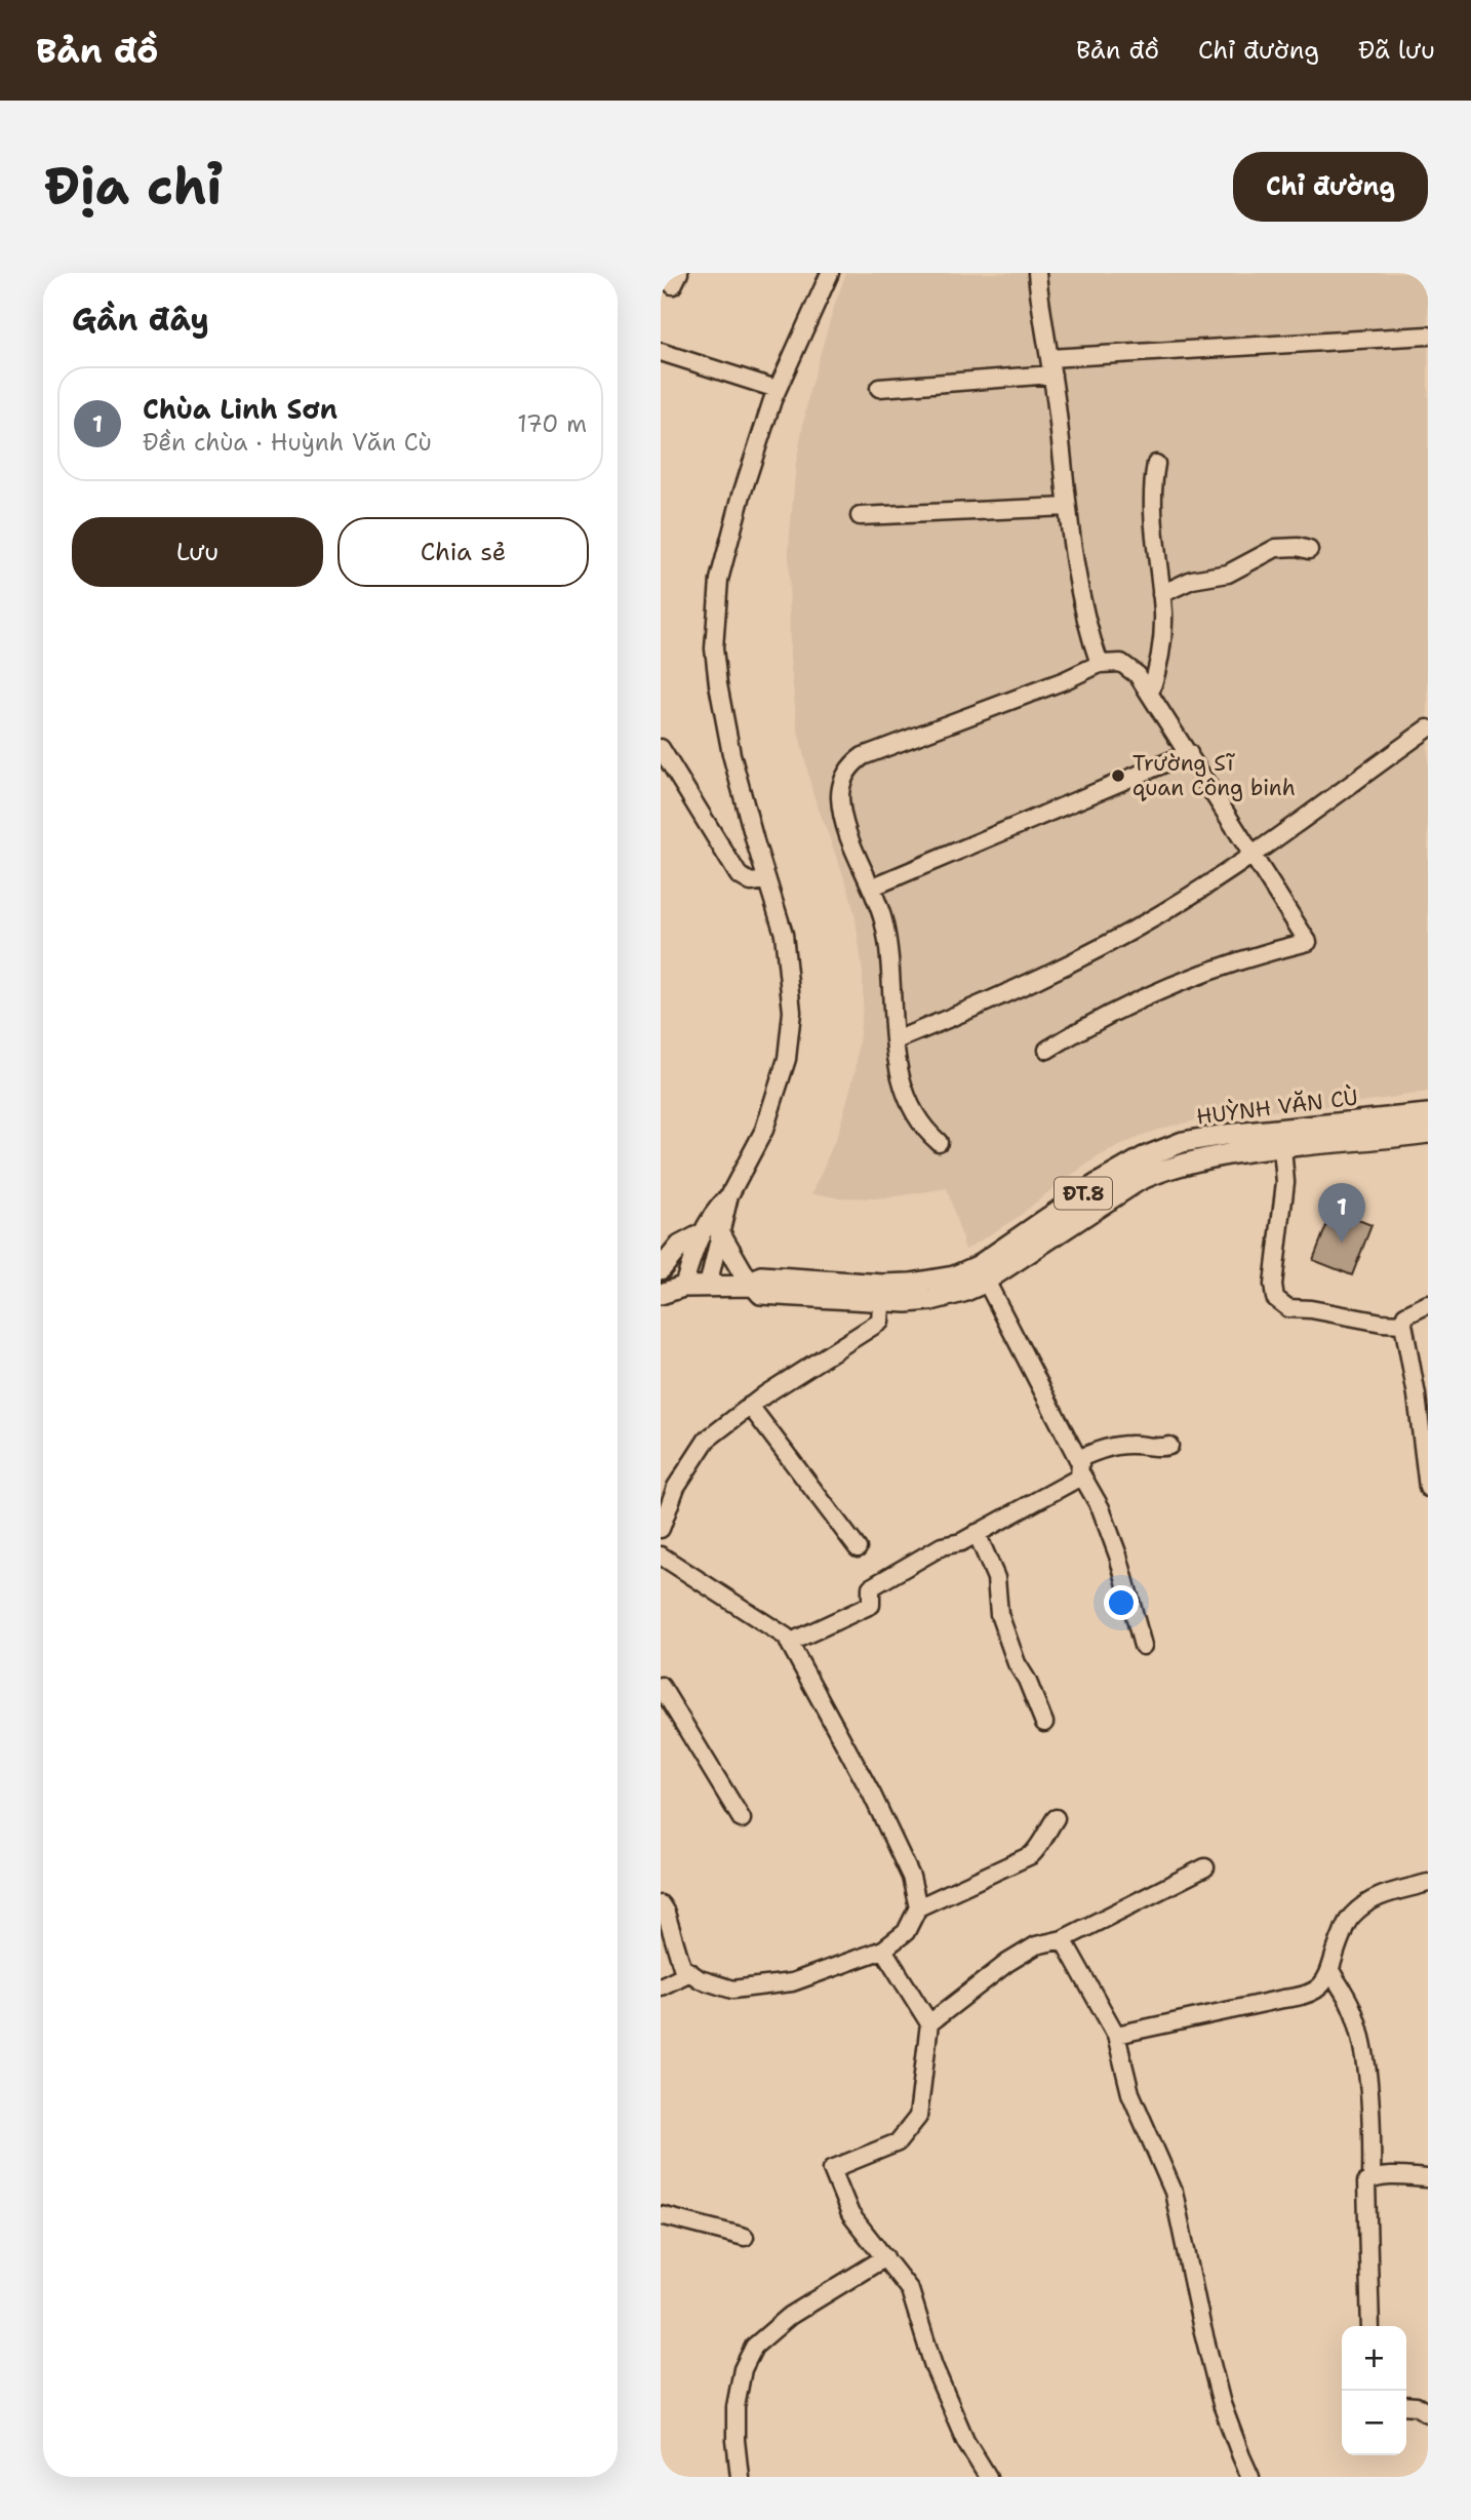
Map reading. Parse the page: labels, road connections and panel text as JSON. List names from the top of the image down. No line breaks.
{"streets":{"main road":["HUỲNH VĂN CÙ","ĐT.8"]},"places":["Trường Sĩ quan Công binh"],"page":{"header":"Bản đồ","nav":["Bản đồ","Chỉ đường","Đã lưu"],"buttons":["Chỉ đường",["Lưu","Chia sẻ"]],"title":"Địa chỉ","heading":"Gần đây","list":[{"mark":"1","name":"Chùa Linh Sơn","note":"Đền chùa · Huỳnh Văn Cù","value":"170 m"}],"pins":"1","map_buttons":["+","−"]}}
